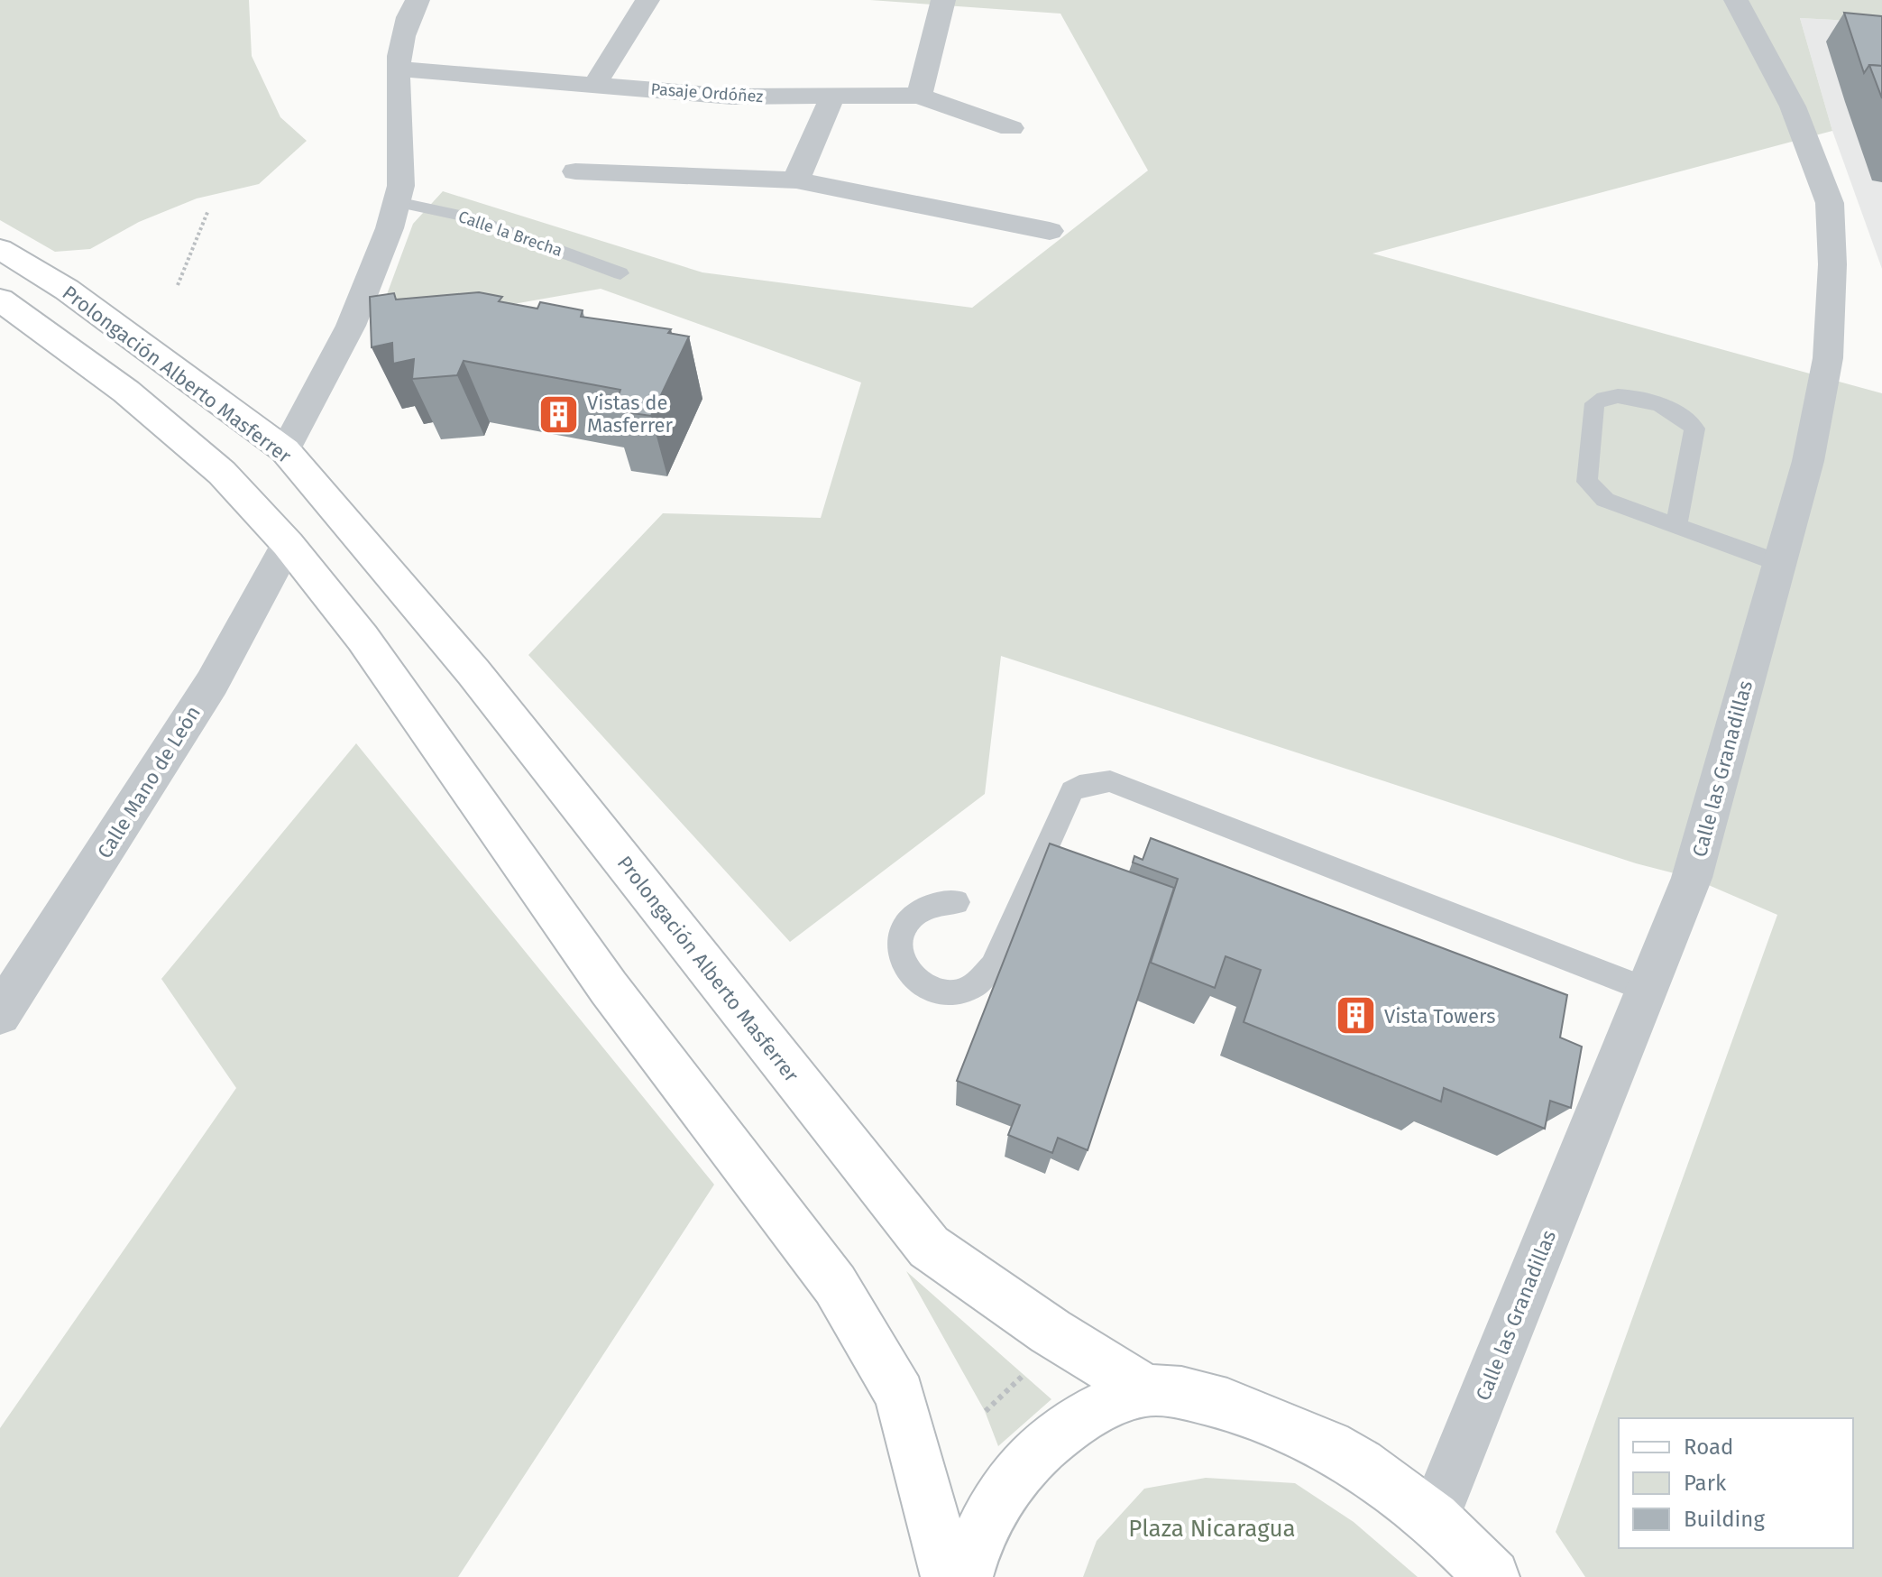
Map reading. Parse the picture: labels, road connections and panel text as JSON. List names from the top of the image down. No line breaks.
{"streets":{"main road":["Prolongación Alberto Masferrer"],"street":["Pasaje Ordóñez","Calle las Granadillas","Calle Mano de León"],"lane":["Calle la Brecha"]},"crossings":[["Prolongación Alberto Masferrer","Calle las Granadillas"]],"parks":["Plaza Nicaragua"],"places":{"building":["Vistas de Masferrer","Vista Towers"]},"legend":["Road","Park","Building"]}
